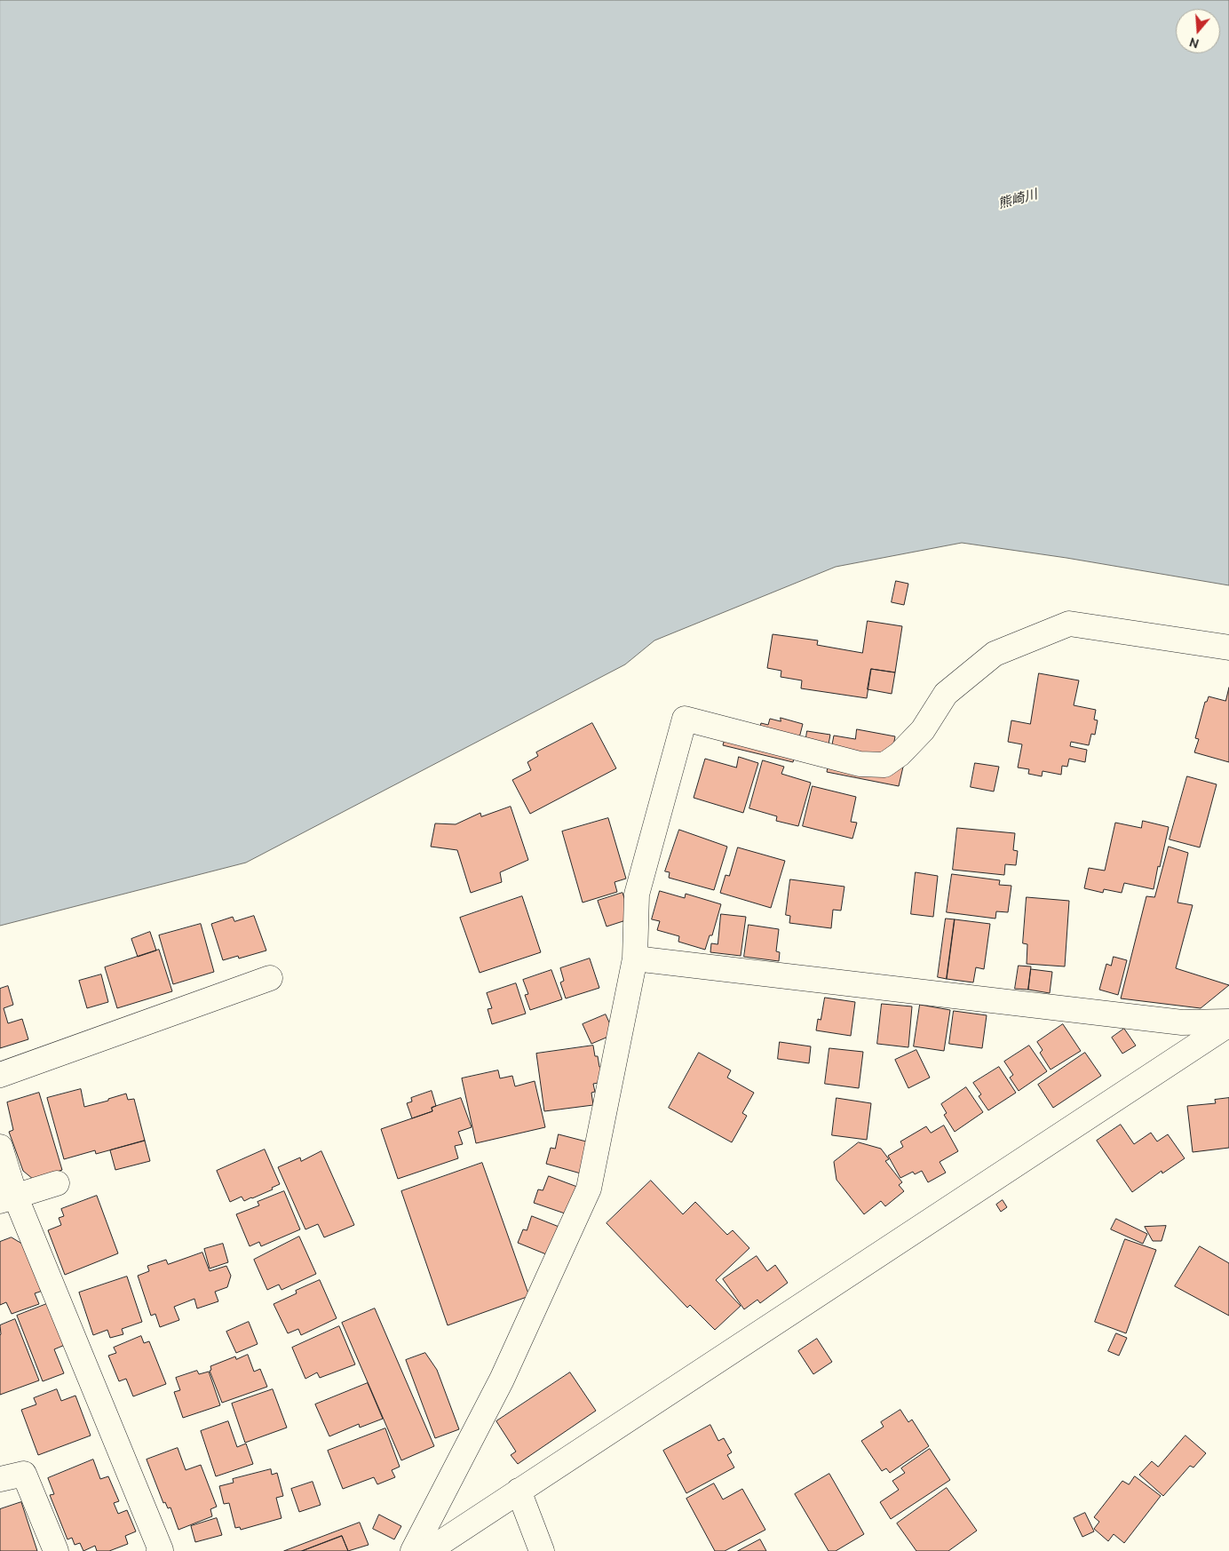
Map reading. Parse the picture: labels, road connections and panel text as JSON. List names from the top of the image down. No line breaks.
{"water":["熊崎川"],"north":"bottom"}
